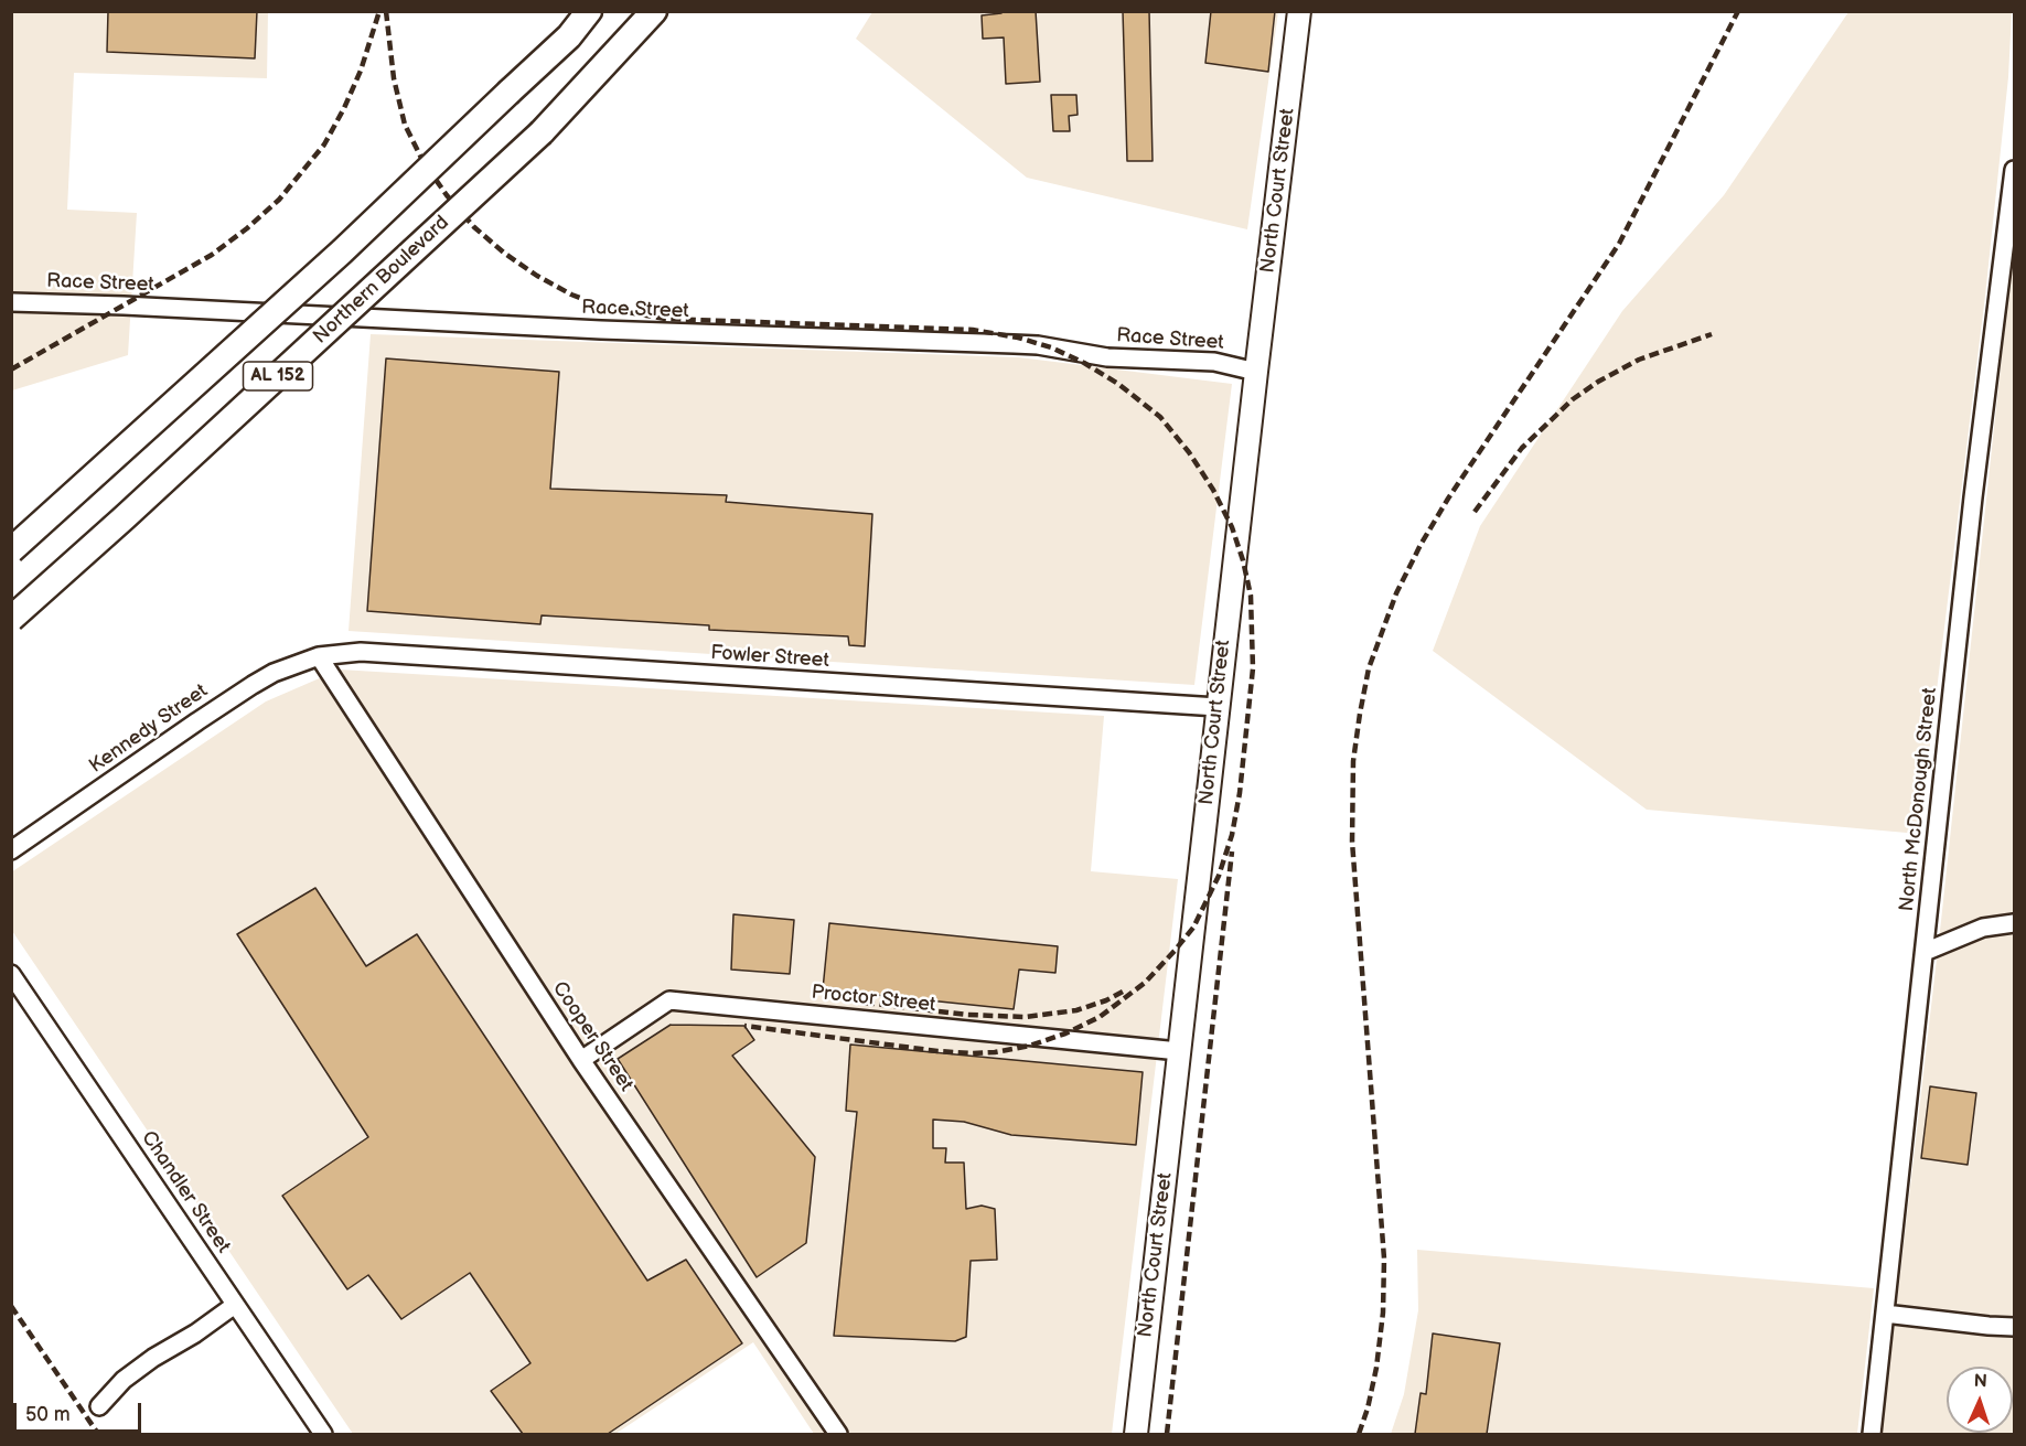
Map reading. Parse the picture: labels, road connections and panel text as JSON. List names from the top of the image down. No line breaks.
{"streets":{"highway":["Northern Boulevard","AL 152"],"main road":["North Court Street"],"street":["Race Street","Fowler Street","Kennedy Street","North McDonough Street","Proctor Street","Cooper Street","Chandler Street"]},"crossings":[["North Court Street","Race Street"],["North Court Street","Fowler Street"],["North Court Street","Proctor Street"],["Fowler Street","Kennedy Street"],["Fowler Street","Cooper Street"],["Kennedy Street","Cooper Street"],["Proctor Street","Cooper Street"]],"scale_bar":"50 m","north":"top"}
